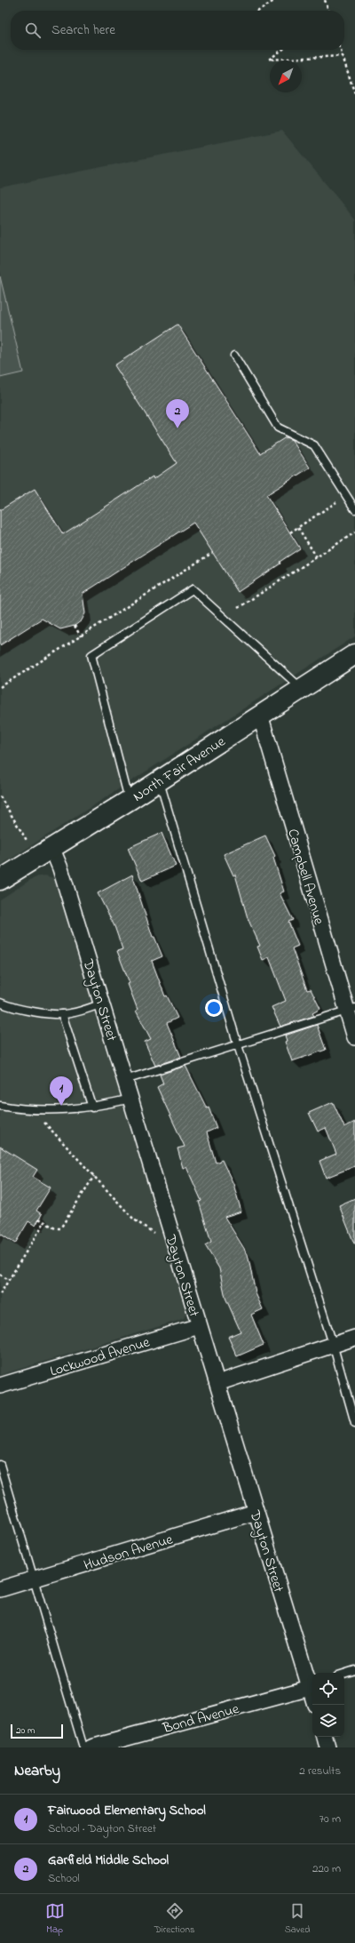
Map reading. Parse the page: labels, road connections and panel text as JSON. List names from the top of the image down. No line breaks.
{"streets":{"street":["North Fair Avenue","Campbell Avenue","Dayton Street","Lockwood Avenue","Hudson Avenue","Bond Avenue"]},"crossings":[["North Fair Avenue","Campbell Avenue"],["North Fair Avenue","Dayton Street"],["Dayton Street","Lockwood Avenue"],["Dayton Street","Hudson Avenue"],["Dayton Street","Bond Avenue"]],"scale_bar":"20 m","north":"bottom left","page":{"search":"Search here","pins":["2","1"],"scale":"20 m","heading":["Nearby","2 results"],"list":[{"mark":"1","name":"Fairwood Elementary School","note":"School · Dayton Street","value":"70 m"},{"mark":"2","name":"Garfield Middle School","note":"School","value":"220 m"}],"nav":["Map","Directions","Saved"]}}
